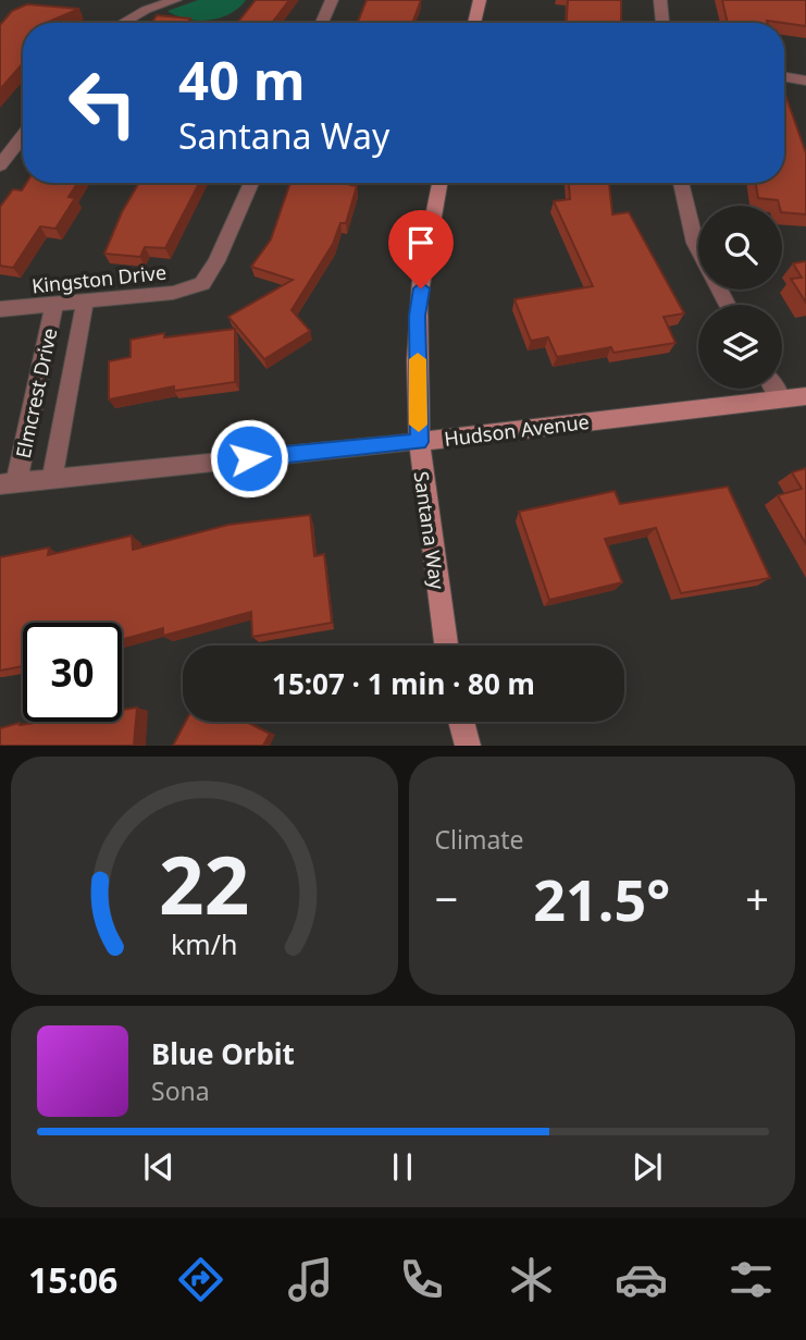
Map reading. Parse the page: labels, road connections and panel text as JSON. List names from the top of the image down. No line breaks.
{"streets":{"street":["Kingston Drive","Elmcrest Drive","Hudson Avenue","Santana Way"]},"crossings":[["Kingston Drive","Elmcrest Drive"],["Elmcrest Drive","Hudson Avenue"],["Hudson Avenue","Santana Way"]],"page":{"turn":["40 m","Santana Way"],"limit":"30","trip":"15:07 · 1 min · 80 m","tile":"Climate","heat":["−","21.5°","+"],"song":["Blue Orbit","Sona"],"tabs":"15:06","gauge":["22","km/h"]}}
